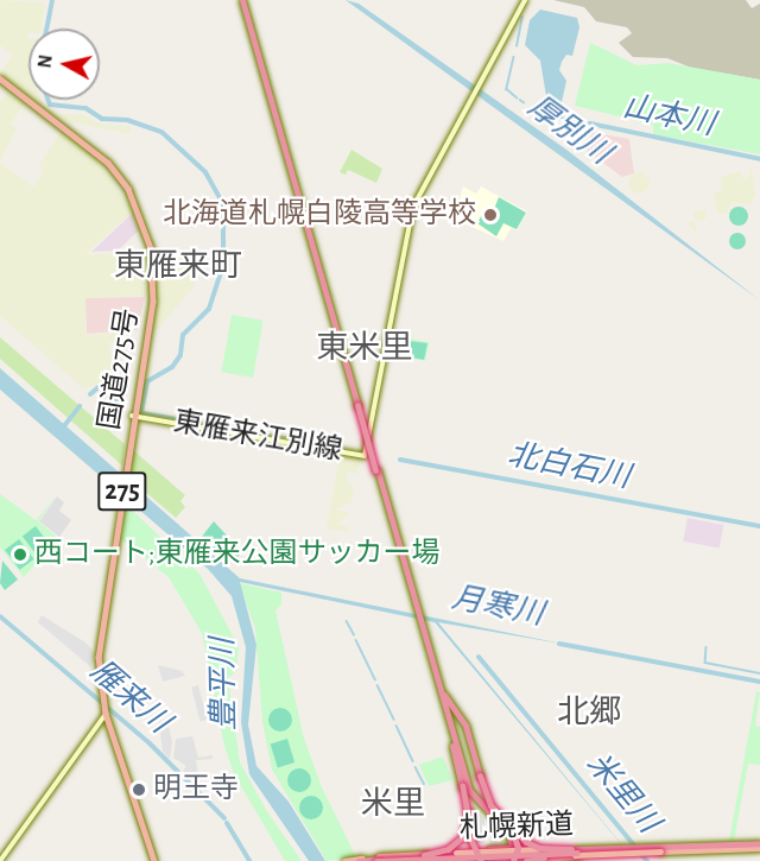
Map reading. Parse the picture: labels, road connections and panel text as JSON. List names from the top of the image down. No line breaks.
{"streets":{"highway":["国道275号","275","札幌新道"],"main road":["東雁来江別線"]},"crossings":[["国道275号","東雁来江別線"],["国道275号","275"]],"districts":["東雁来町","東米里","北郷","米里"],"water":["山本川","厚別川","北白石川","月寒川","豊平川","雁来川","米里川"],"places":["北海道札幌白陵高等学校","西コート;東雁来公園サッカー場","明王寺"],"north":"left"}
